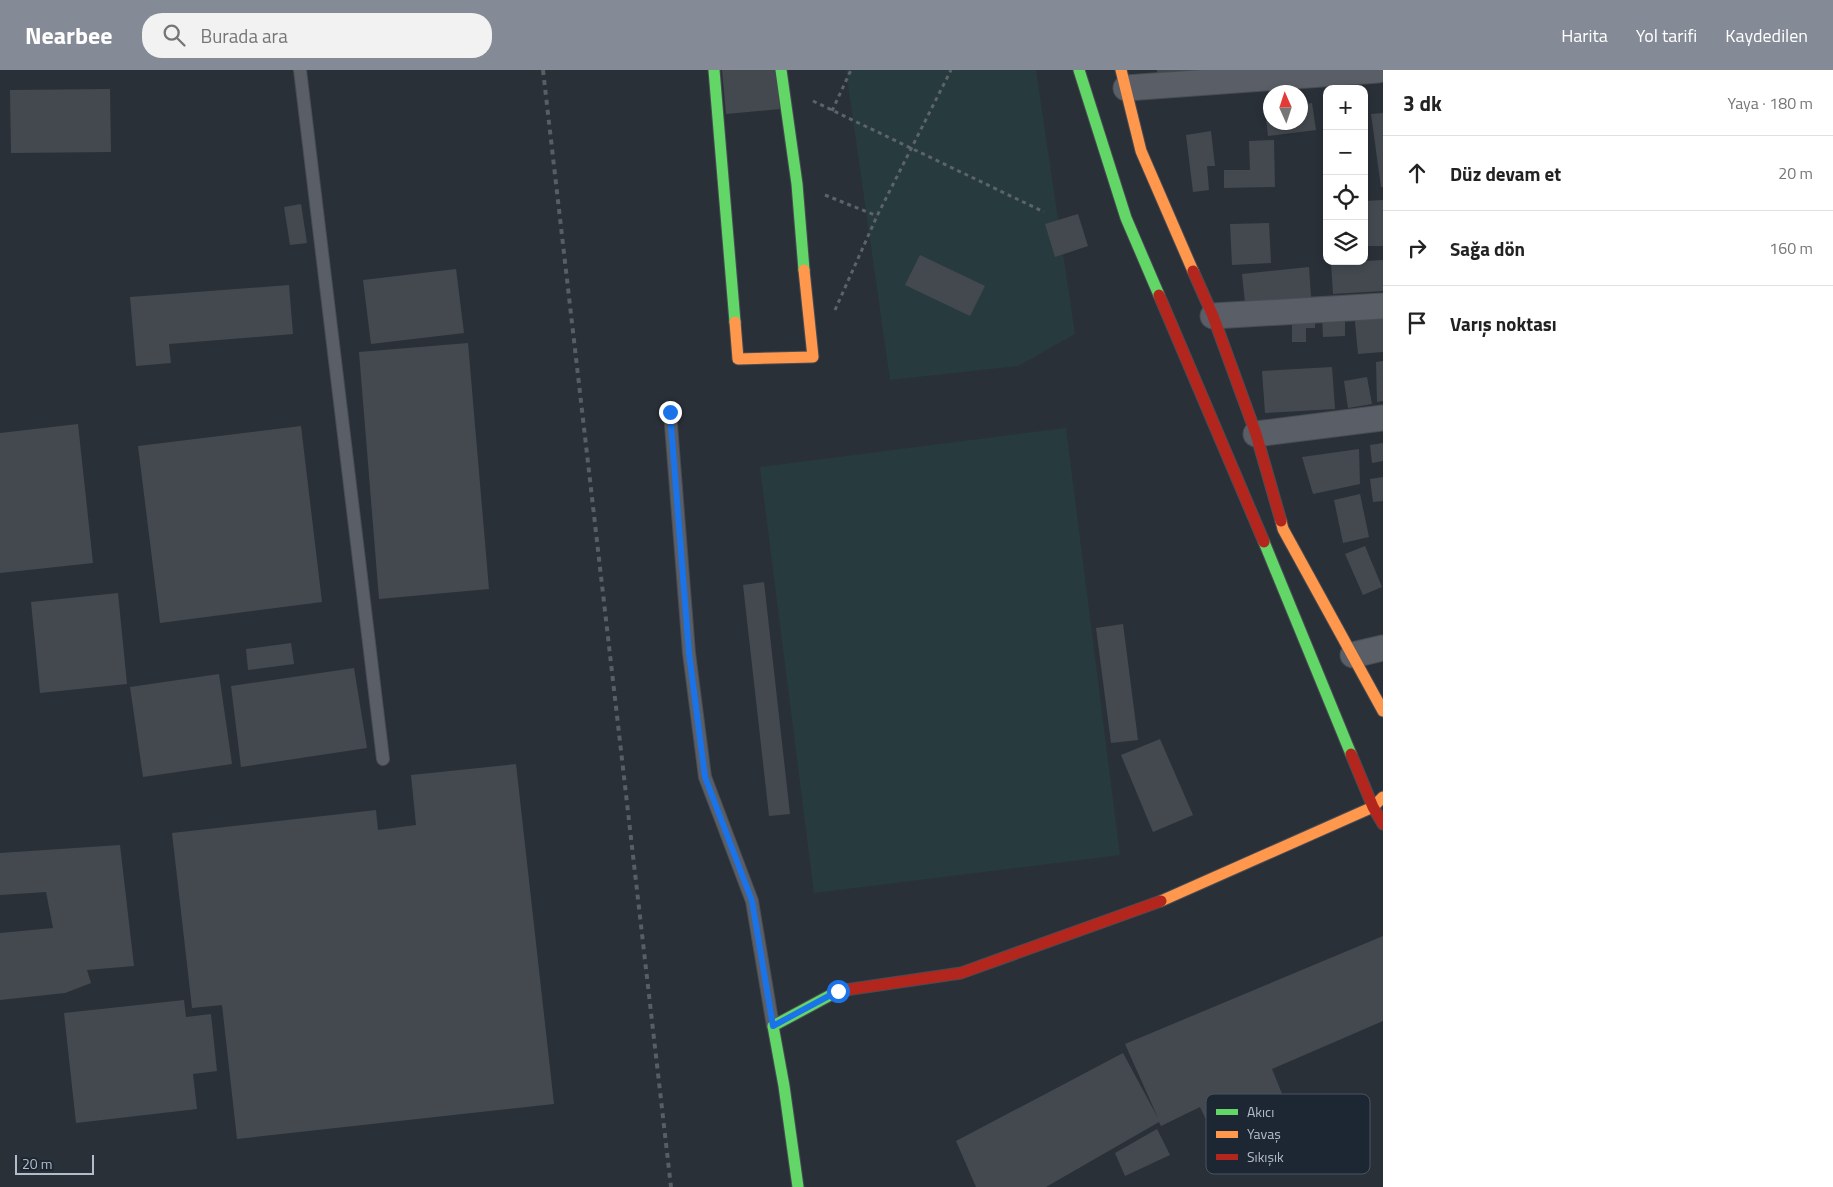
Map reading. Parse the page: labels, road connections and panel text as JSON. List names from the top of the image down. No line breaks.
{"legend":["Akıcı","Yavaş","Sıkışık"],"scale_bar":"20 m","north":"top","page":{"header":"Nearbee","search":"Burada ara","nav":["Harita","Yol tarifi","Kaydedilen"],"heading":["3 dk","Yaya · 180 m"],"map_buttons":["+","−"],"list":[["Düz devam et","20 m"],["Sağa dön","160 m"],"Varış noktası"],"scale":"20 m"}}
